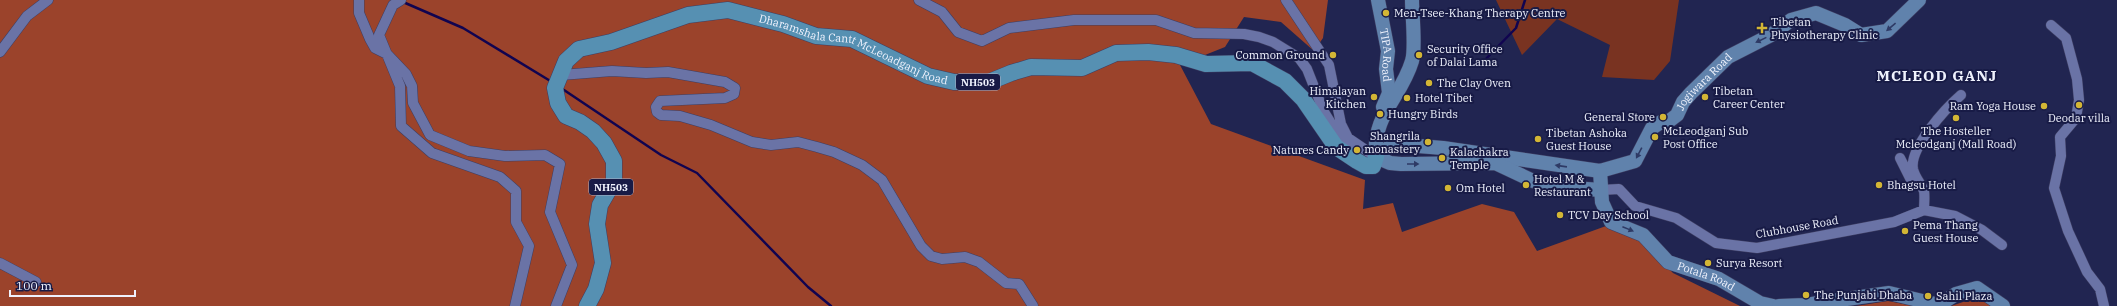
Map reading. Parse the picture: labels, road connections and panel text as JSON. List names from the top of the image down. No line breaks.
{"streets":{"main road":["Dharamshala Cantt McLeoadganj Road","NH503"],"street":["TIPA Road","Jogiwara Road","Clubhouse Road","Potala Road"]},"crossings":[["Dharamshala Cantt McLeoadganj Road","NH503"],["Dharamshala Cantt McLeoadganj Road","Jogiwara Road"],["Clubhouse Road","Potala Road"]],"one_way":["Jogiwara Road","Potala Road"],"districts":["MCLEOD GANJ"],"places":{"other":["Men-Tsee-Khang Therapy Centre","Common Ground","Security Office of Dalai Lama","The Clay Oven","Himalayan Kitchen","Tibetan Career Center","Hotel Tibet","Deodar villa","Ram Yoga House","Hungry Birds","General Store","The Hosteller Mcleodganj (Mall Road)","McLeodganj Sub Post Office","Tibetan Ashoka Guest House","Shangrila monastery","Natures Candy","Kalachakra Temple","Hotel M & Restaurant","Bhagsu Hotel","Om Hotel","TCV Day School","Pema Thang Guest House","Surya Resort","The Punjabi Dhaba","Sahil Plaza"],"health":["Tibetan Physiotherapy Clinic"]},"scale_bar":"100 m"}
